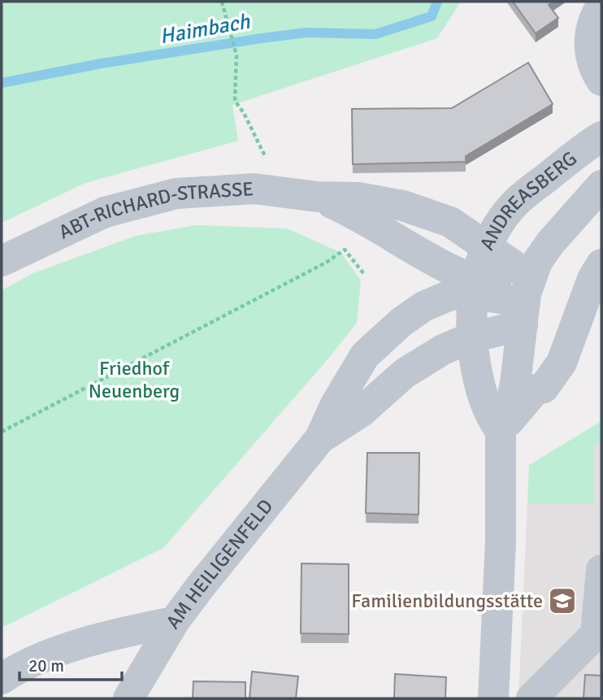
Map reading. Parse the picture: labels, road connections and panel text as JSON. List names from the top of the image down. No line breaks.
{"streets":{"street":["ANDREASBERG","ABT-RICHARD-STRASSE","AM HEILIGENFELD"]},"crossings":[["ANDREASBERG","ABT-RICHARD-STRASSE"],["ANDREASBERG","AM HEILIGENFELD"],["ABT-RICHARD-STRASSE","AM HEILIGENFELD"]],"water":["Haimbach"],"parks":["Friedhof Neuenberg"],"places":{"school or university":["Familienbildungsstätte"]},"scale_bar":"20 m"}
